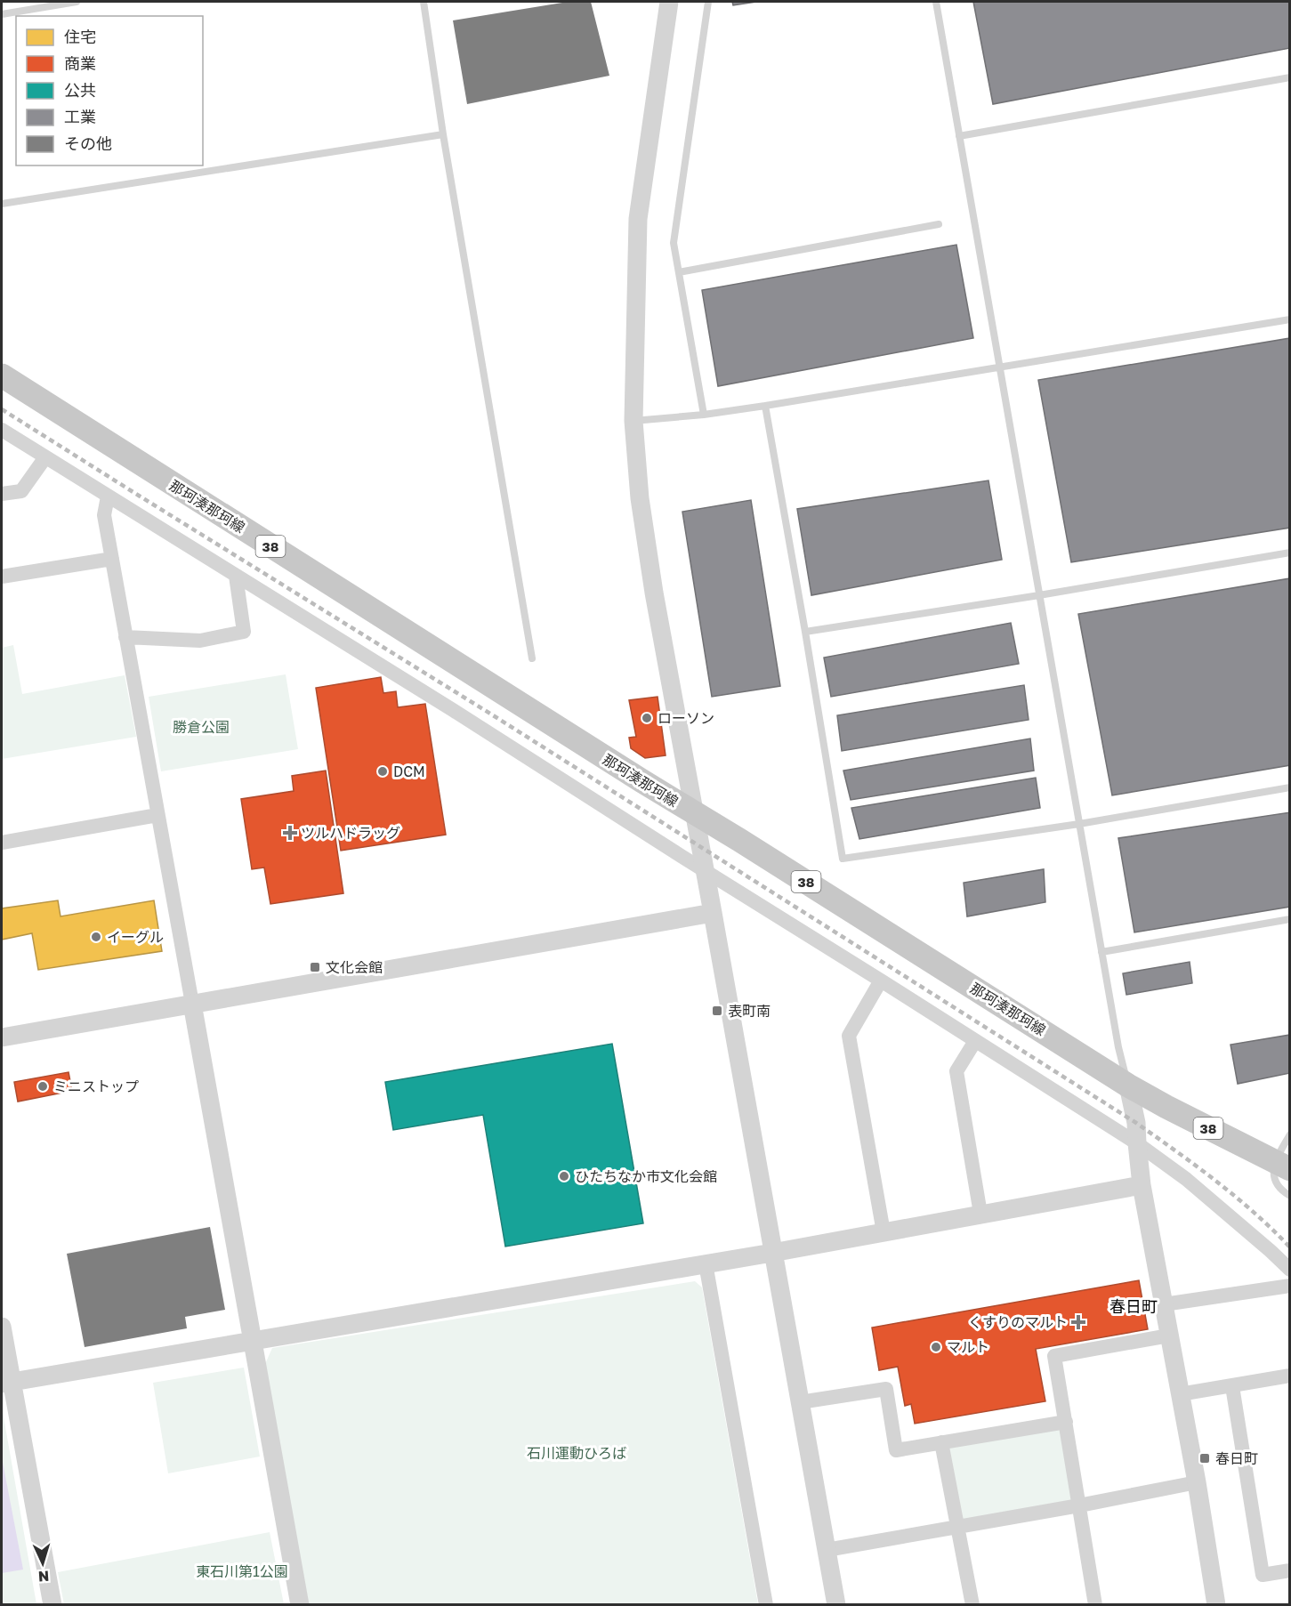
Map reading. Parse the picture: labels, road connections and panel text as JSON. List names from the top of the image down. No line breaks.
{"streets":{"main road":["那珂湊那珂線","38"]},"districts":["春日町"],"parks":["勝倉公園","石川運動ひろば","東石川第1公園"],"places":{"other":["ローソン","DCM","イーグル","ミニストップ","ひたちなか市文化会館","マルト"],"health":["ツルハドラッグ","くすりのマルト"],"transit":["文化会館","表町南","春日町"]},"legend":["住宅","商業","公共","工業","その他"],"north":"bottom"}
